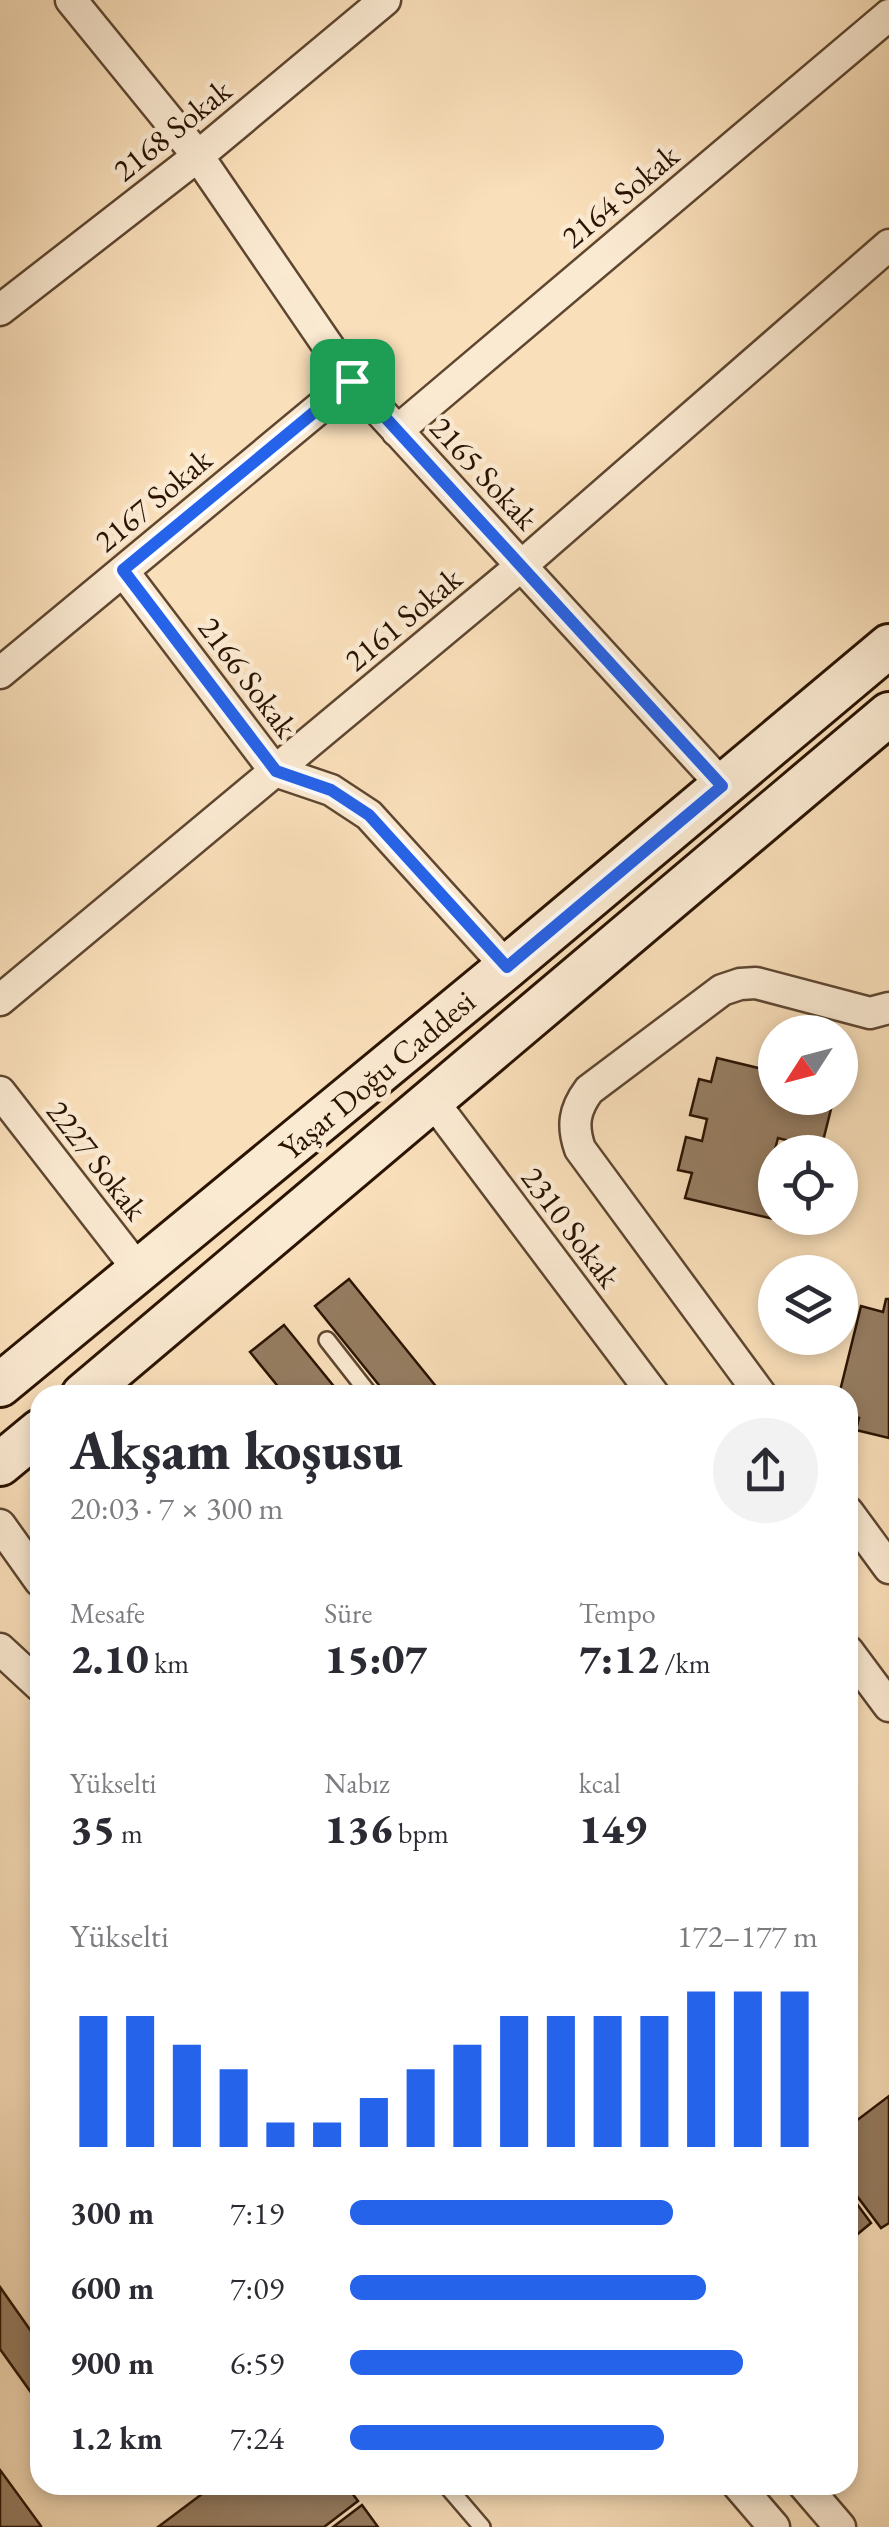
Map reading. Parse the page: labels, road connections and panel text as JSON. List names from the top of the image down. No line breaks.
{"streets":{"main road":["Yaşar Doğu Caddesi"],"street":["2168 Sokak","2164 Sokak","2165 Sokak","2167 Sokak","2161 Sokak","2166 Sokak","2227 Sokak","2310 Sokak"]},"crossings":[["2168 Sokak","2165 Sokak"],["2164 Sokak","2165 Sokak"],["2165 Sokak","2167 Sokak"],["2165 Sokak","2161 Sokak"],["2165 Sokak","Yaşar Doğu Caddesi"],["2167 Sokak","2166 Sokak"],["2161 Sokak","2166 Sokak"],["2166 Sokak","Yaşar Doğu Caddesi"],["Yaşar Doğu Caddesi","2227 Sokak"],["Yaşar Doğu Caddesi","2310 Sokak"]],"north":"bottom left","page":{"heading":["Akşam koşusu","20:03 · 7 × 300 m"],"stats":[["Mesafe","2.10 km"],["Süre","15:07"],["Tempo","7:12 /km"],["Yükselti","35 m"],["Nabız","136 bpm"],["kcal","149"]],"chart":["Yükselti","172–177 m"],"list":[{"name":"300 m","note":"7:19"},{"name":"600 m","note":"7:09"},{"name":"900 m","note":"6:59"},{"name":"1.2 km","note":"7:24"}]}}
